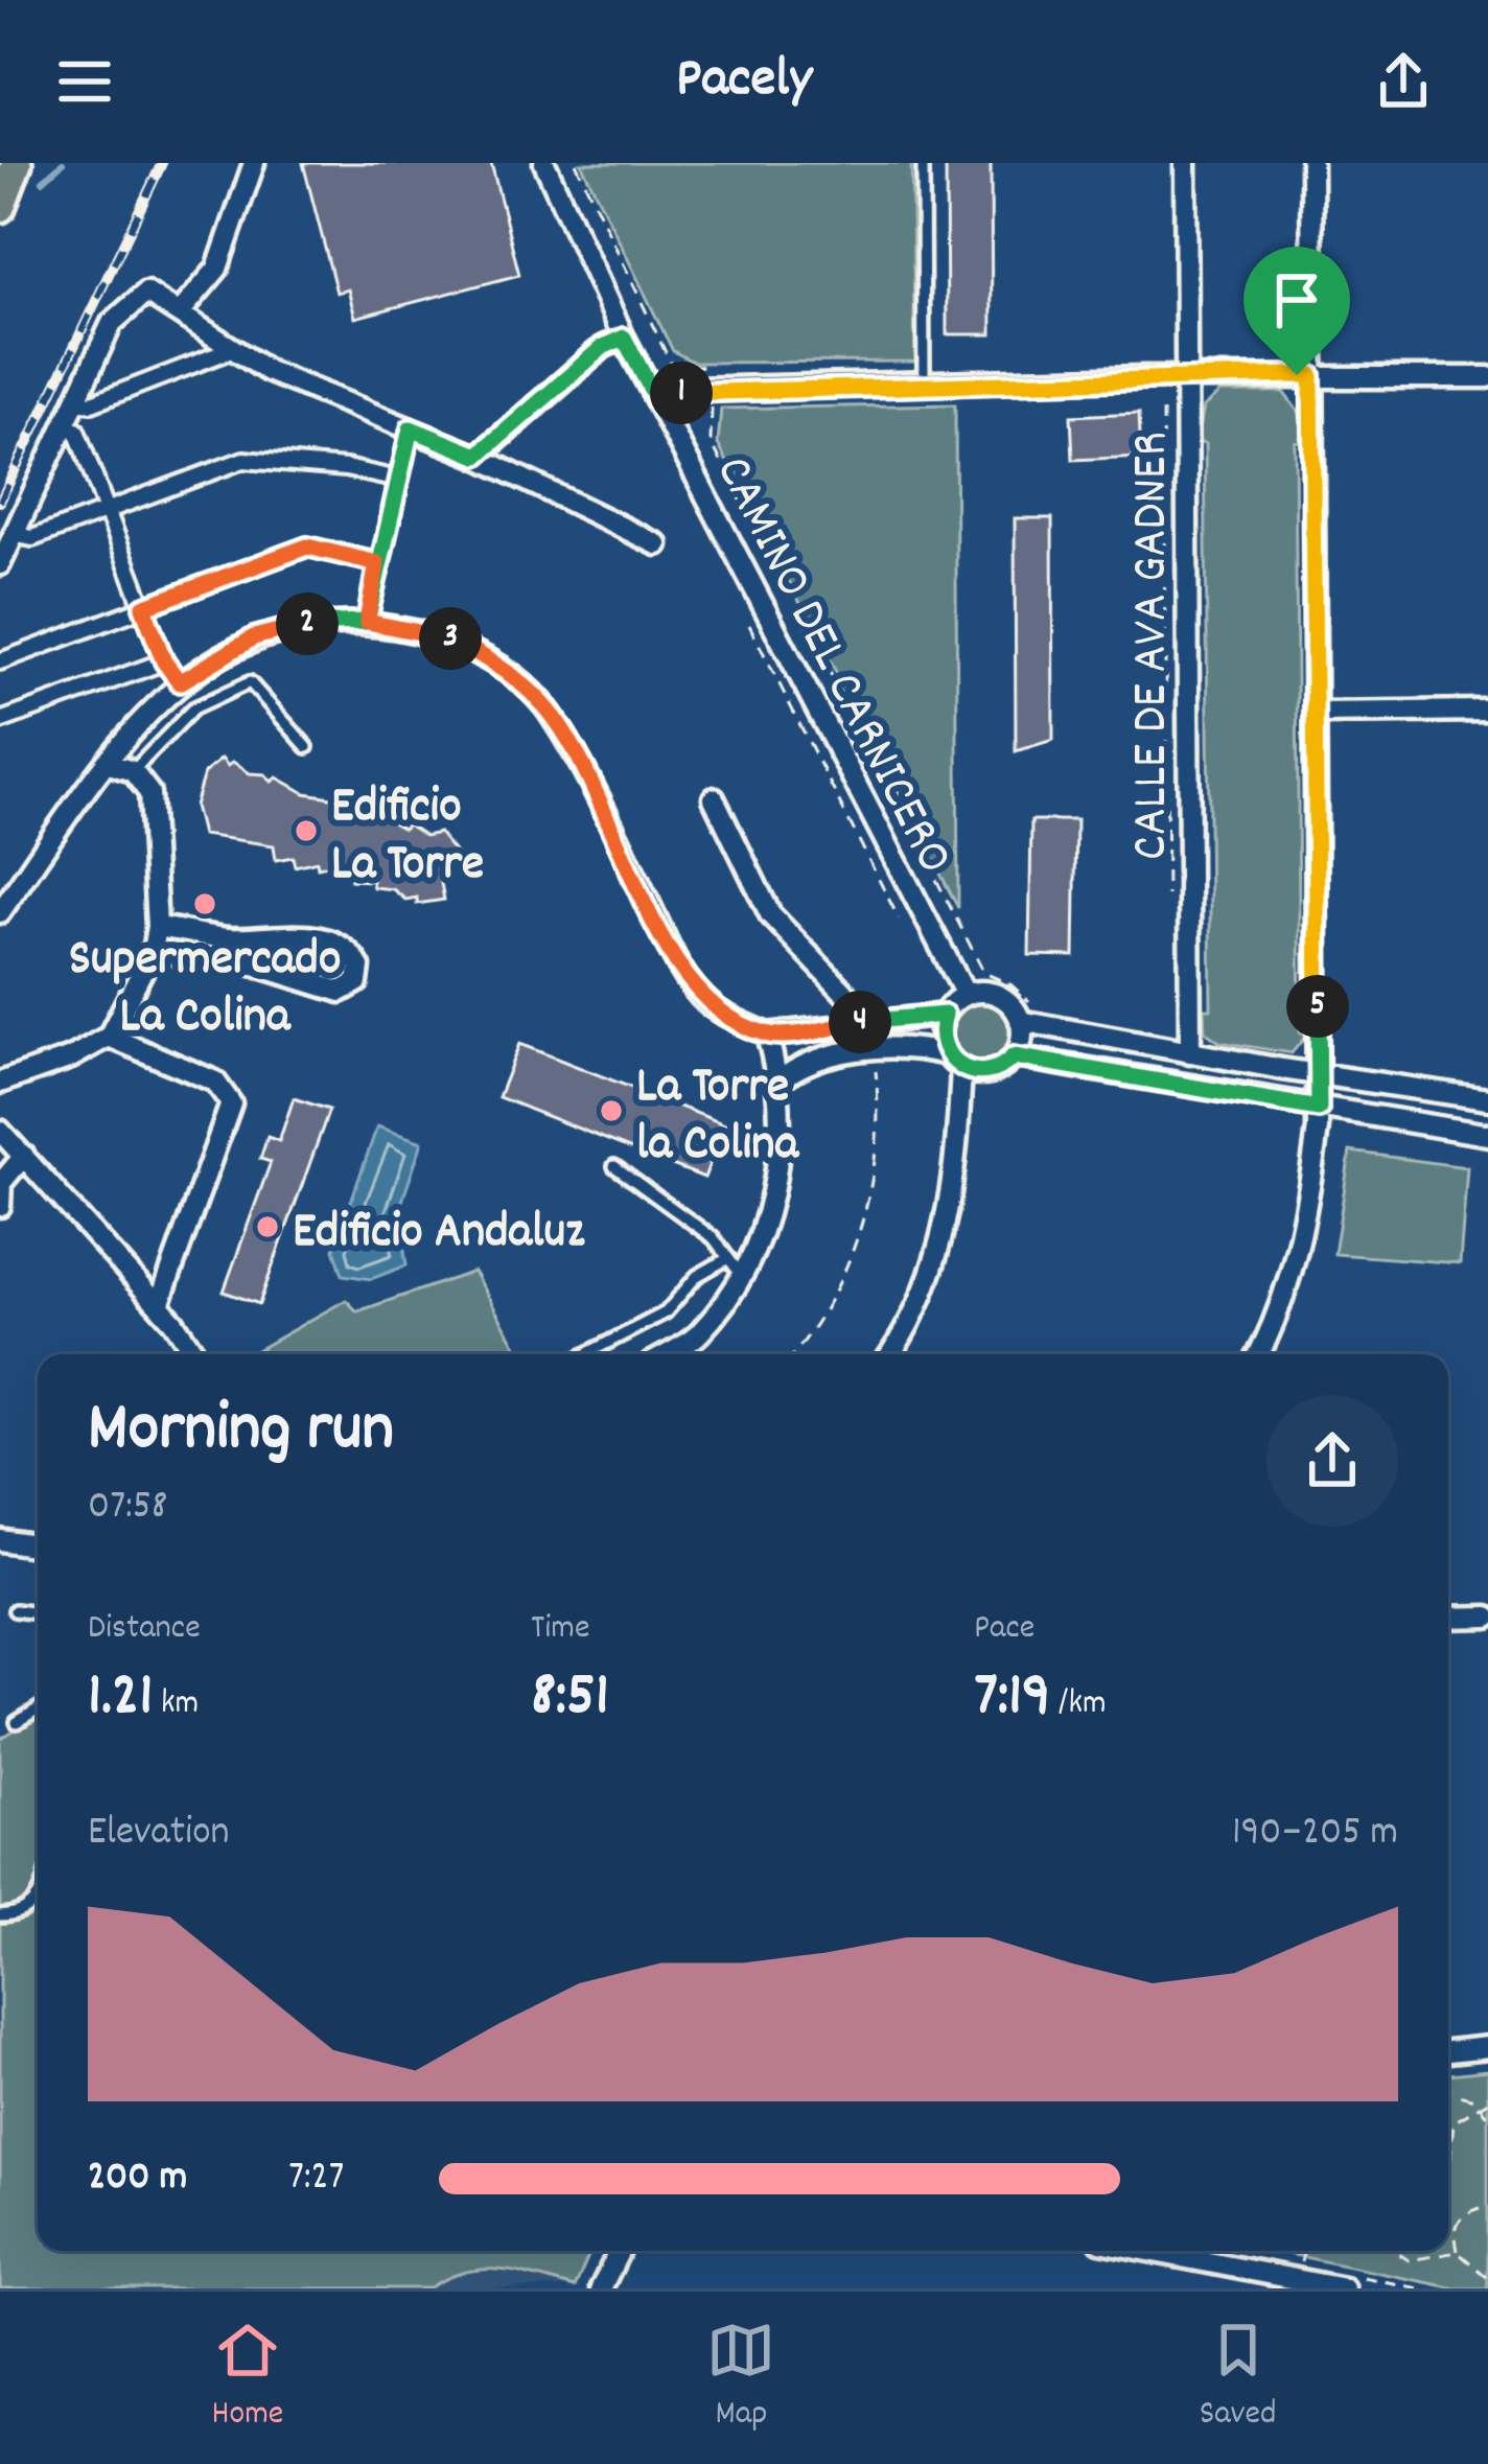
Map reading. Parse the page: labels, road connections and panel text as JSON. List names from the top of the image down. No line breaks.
{"streets":{"street":["CALLE DE AVA GADNER","CAMINO DEL CARNICERO"]},"places":["Edificio La Torre","Supermercado La Colina","La Torre la Colina","Edificio Andaluz"],"page":{"header":"Pacely","pins":["1","2","3","5","4"],"heading":["Morning run","07:58"],"stats":[["Distance","1.21 km"],["Time","8:51"],["Pace","7:19 /km"]],"chart":["Elevation","190–205 m"],"list":[{"name":"200 m","note":"7:27"}],"tabs":["Home","Map","Saved"]}}
